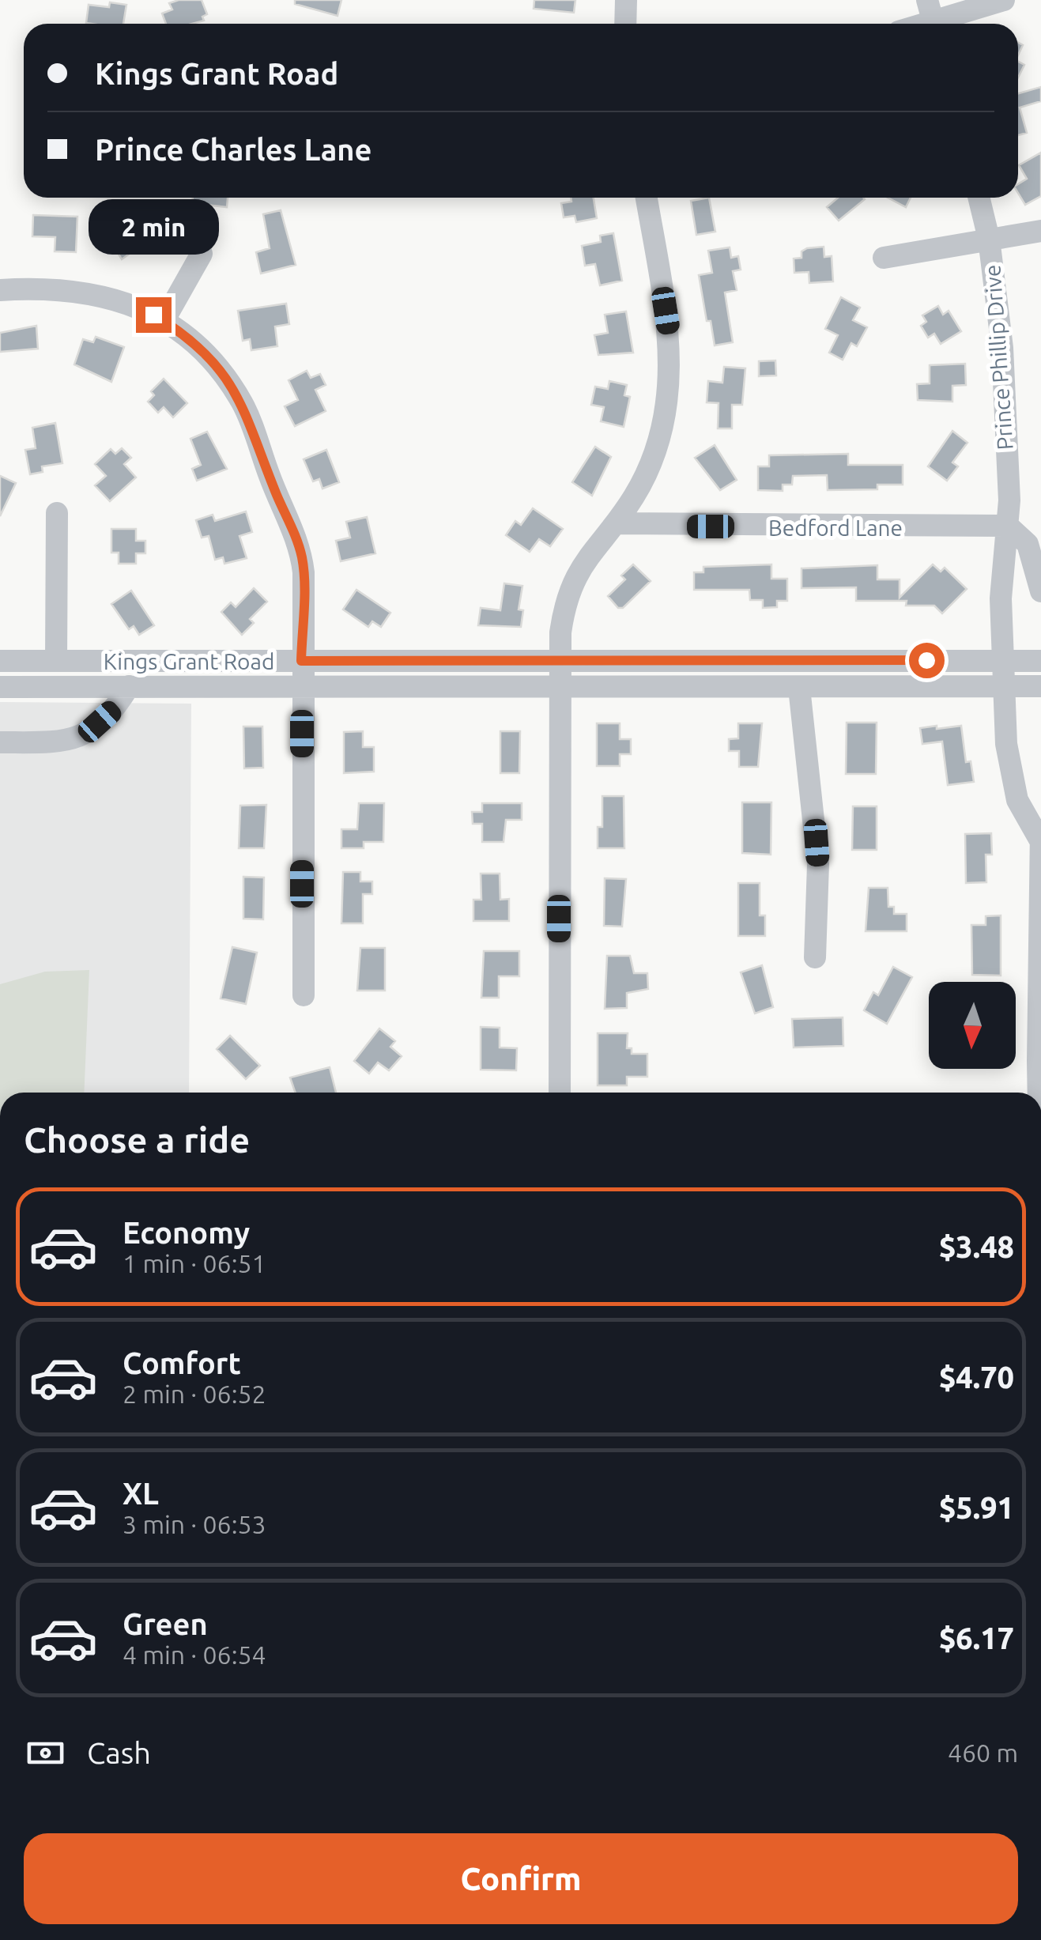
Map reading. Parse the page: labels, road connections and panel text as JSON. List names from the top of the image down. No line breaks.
{"streets":{"street":["Prince Phillip Drive","Bedford Lane","Kings Grant Road"]},"crossings":[["Prince Phillip Drive","Bedford Lane"],["Prince Phillip Drive","Kings Grant Road"]],"north":"bottom","page":{"banner":["Kings Grant Road","Prince Charles Lane"],"bubble":"2 min","heading":"Choose a ride","list":[{"name":"Economy","note":"1 min · 06:51","value":"$3.48"},{"name":"Comfort","note":"2 min · 06:52","value":"$4.70"},{"name":"XL","note":"3 min · 06:53","value":"$5.91"},{"name":"Green","note":"4 min · 06:54","value":"$6.17"}],"pay":["Cash","460 m"],"buttons":"Confirm"}}
